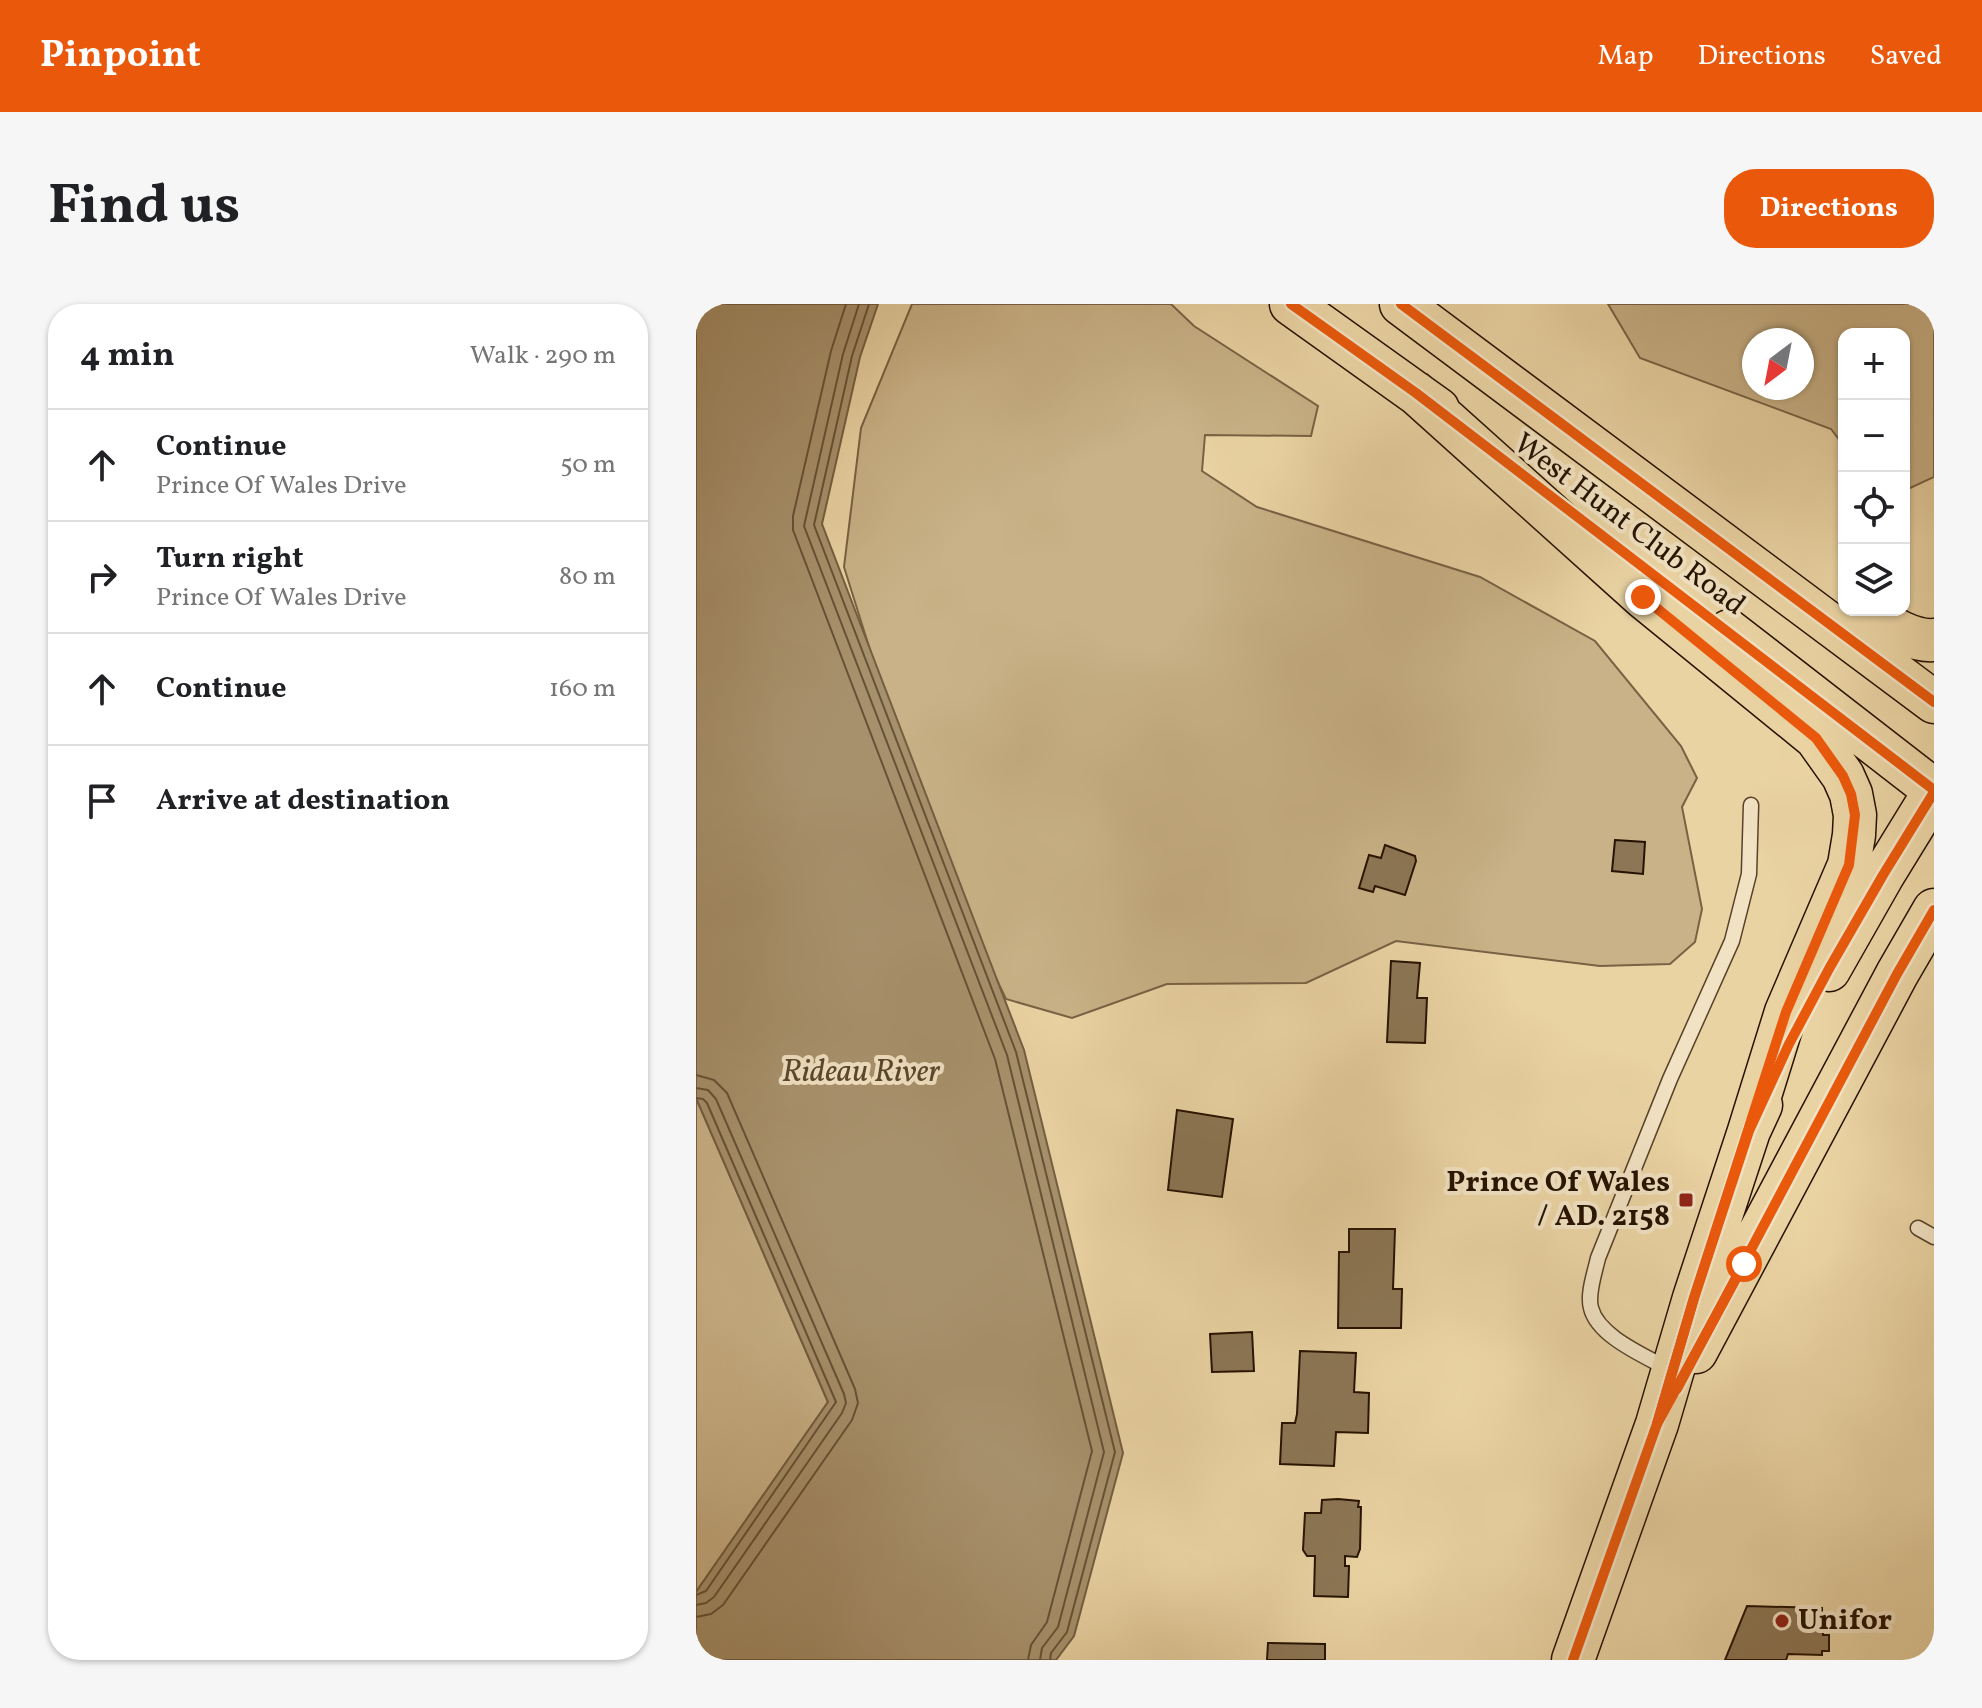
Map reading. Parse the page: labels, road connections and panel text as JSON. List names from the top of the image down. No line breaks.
{"streets":{"main road":["West Hunt Club Road"]},"water":["Rideau River"],"places":{"transit":["Prince Of Wales / AD. 2158"],"other":["Unifor"]},"north":"bottom left","page":{"header":"Pinpoint","nav":["Map","Directions","Saved"],"title":"Find us","buttons":"Directions","heading":["4 min","Walk · 290 m"],"map_buttons":["+","−"],"list":[["Continue","Prince Of Wales Drive","50 m"],["Turn right","Prince Of Wales Drive","80 m"],["Continue","160 m"],"Arrive at destination"]}}
